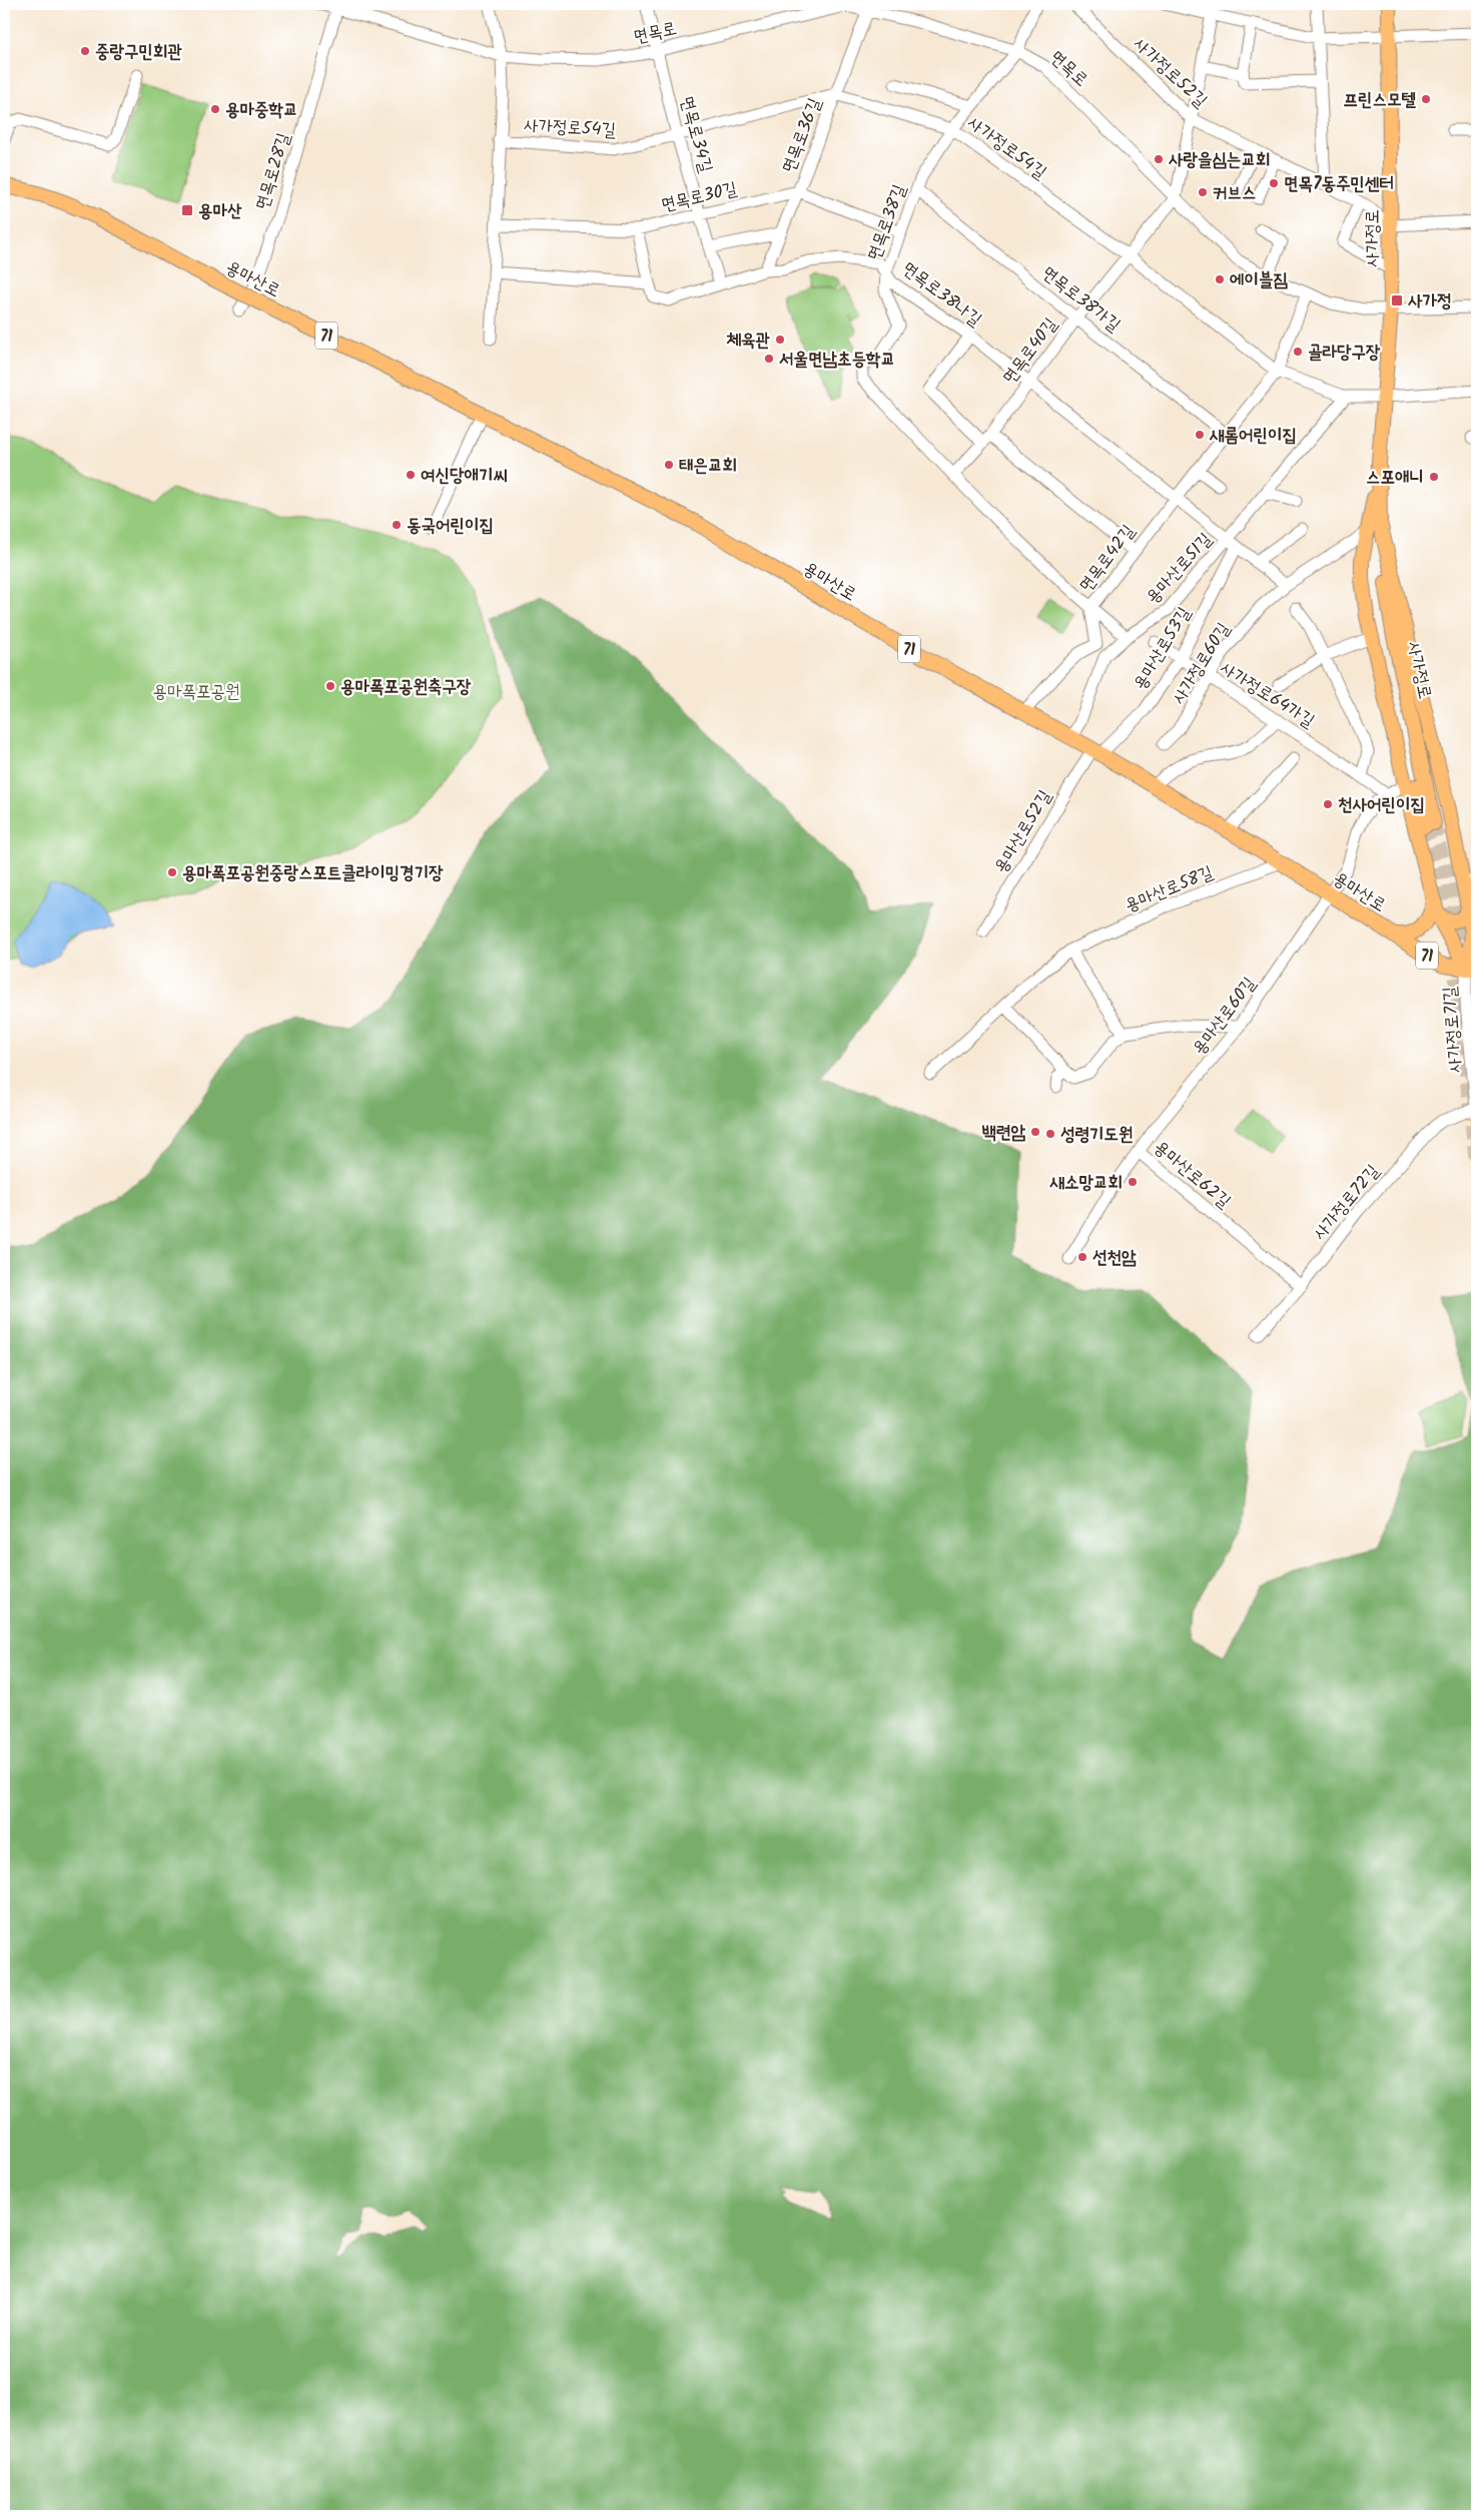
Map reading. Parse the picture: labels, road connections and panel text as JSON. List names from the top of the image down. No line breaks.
{"streets":{"main road":["사가정로","용마산로","71"],"street":["면목로","사가정로52길","사가정로54길","면목로34길","면목로36길","면목로28길","면목로30길","면목로38길","면목로38나길","면목로38가길","면목로40길","면목로42길","용마산로51길","용마산로53길","사가정로60길","사가정로64가길","용마산로52길","용마산로58길","용마산로60길","사가정로71길","용마산로62길","사가정로72길"]},"crossings":[["면목로","면목로34길"],["면목로","면목로36길"],["면목로","면목로28길"],["면목로","면목로38길"],["면목로","사가정로"],["면목로","면목로40길"],["면목로","면목로42길"],["사가정로52길","사가정로"],["사가정로54길","면목로34길"],["사가정로54길","면목로36길"],["사가정로54길","면목로38길"],["사가정로54길","사가정로"],["사가정로54길","면목로40길"],["사가정로54길","면목로42길"],["사가정로54길","용마산로51길"],["면목로34길","면목로30길"],["면목로34길","면목로38나길"],["면목로36길","면목로30길"],["면목로36길","면목로38나길"],["면목로38길","면목로38나길"],["면목로38길","면목로38가길"],["면목로38길","면목로40길"],["사가정로","사가정로60길"],["용마산로","면목로42길"],["용마산로","용마산로51길"],["용마산로","용마산로53길"],["용마산로","용마산로52길"],["용마산로","용마산로58길"],["용마산로","용마산로60길"],["용마산로","사가정로71길"],["면목로38나길","면목로40길"],["면목로38나길","면목로42길"],["면목로38나길","용마산로51길"],["면목로38나길","용마산로53길"],["면목로38나길","사가정로60길"],["면목로38가길","면목로40길"],["면목로38가길","면목로42길"],["용마산로53길","사가정로64가길"],["용마산로53길","용마산로52길"],["사가정로60길","사가정로64가길"],["사가정로64가길","용마산로60길"],["용마산로60길","용마산로62길"],["사가정로71길","사가정로72길"],["용마산로62길","사가정로72길"]],"parks":["용마폭포공원"],"places":{"other":["중랑구민회관","프린스모텔","용마중학교","사랑을심는교회","면목7동주민센터","커브스","에이블짐","체육관","골라당구장","서울면남초등학교","새롬어린이집","태은교회","여신당애기씨","스포애니","동국어린이집","용마폭포공원축구장","천사어린이집","용마폭포공원중랑스포트클라이밍경기장","백련암","성령기도원","새소망교회","선천암"],"transit":["용마산","사가정"]}}
